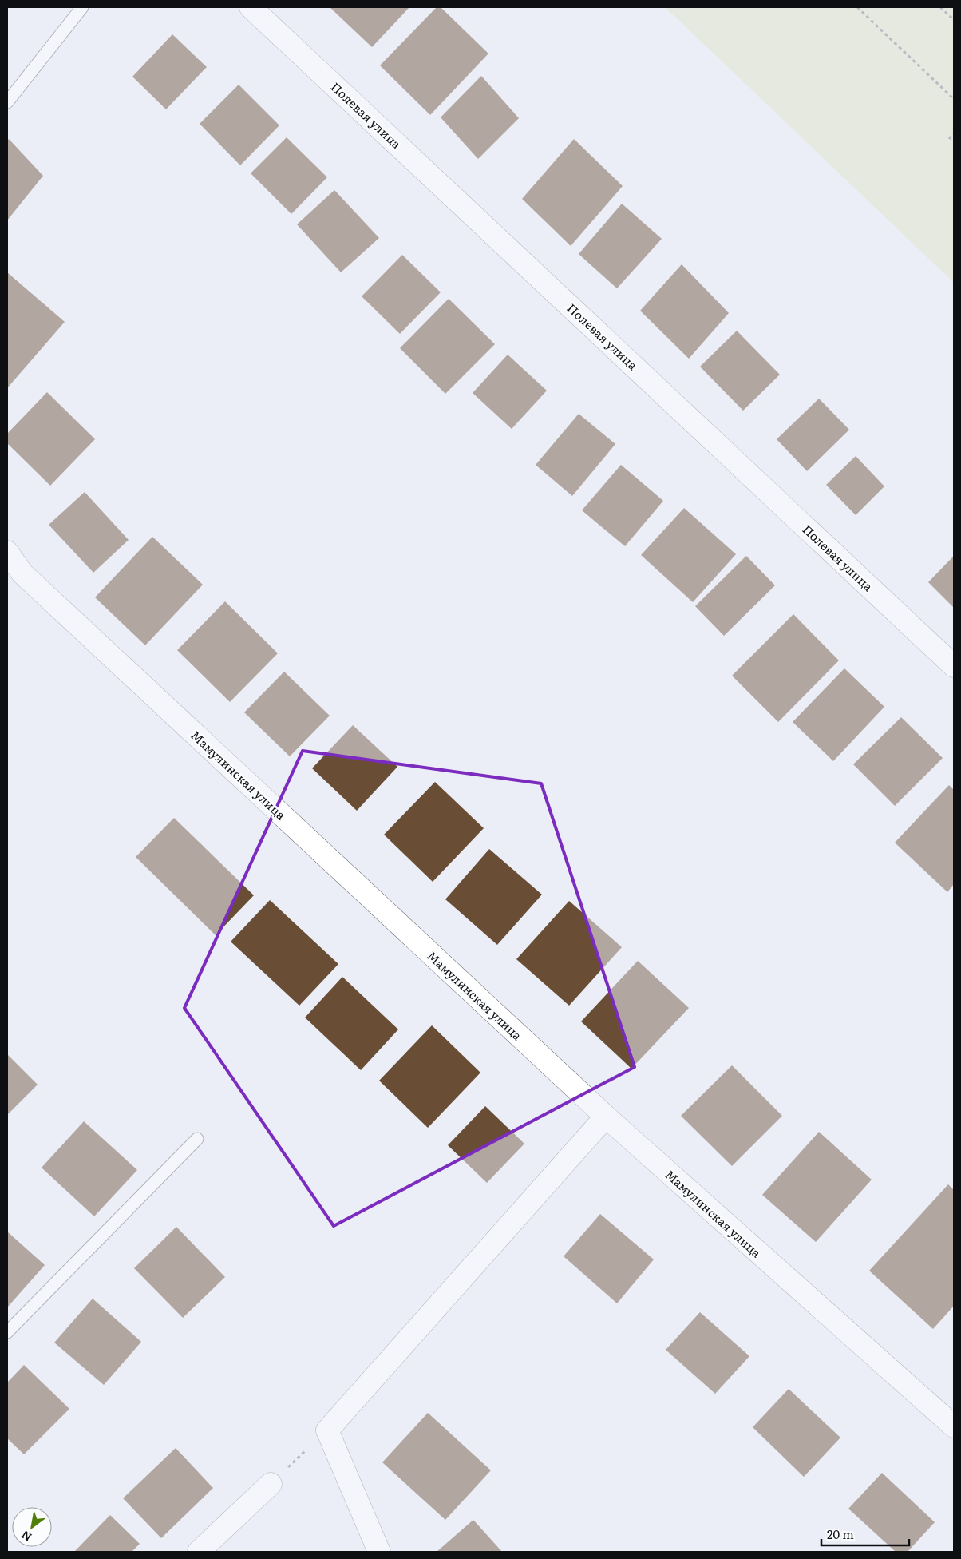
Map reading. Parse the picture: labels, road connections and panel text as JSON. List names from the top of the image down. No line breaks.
{"streets":{"street":["Полевая улица","Мамулинская улица"]},"scale_bar":"20 m","north":"bottom left"}
